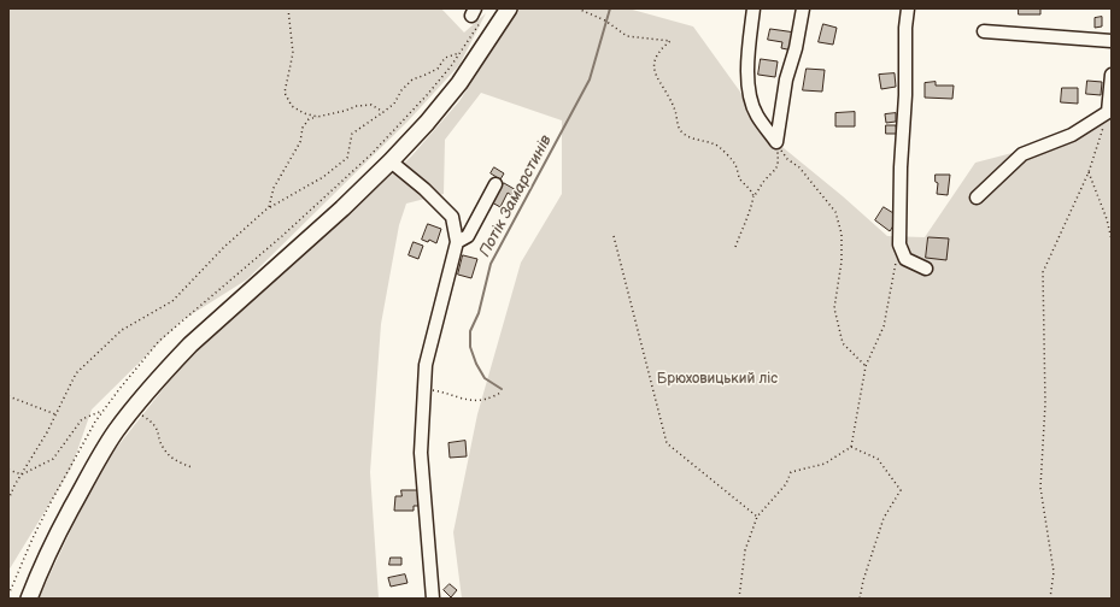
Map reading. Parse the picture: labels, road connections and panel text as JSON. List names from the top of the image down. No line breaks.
{"water":["Потік Замарстинів"],"parks":["Брюховицький ліс"]}
